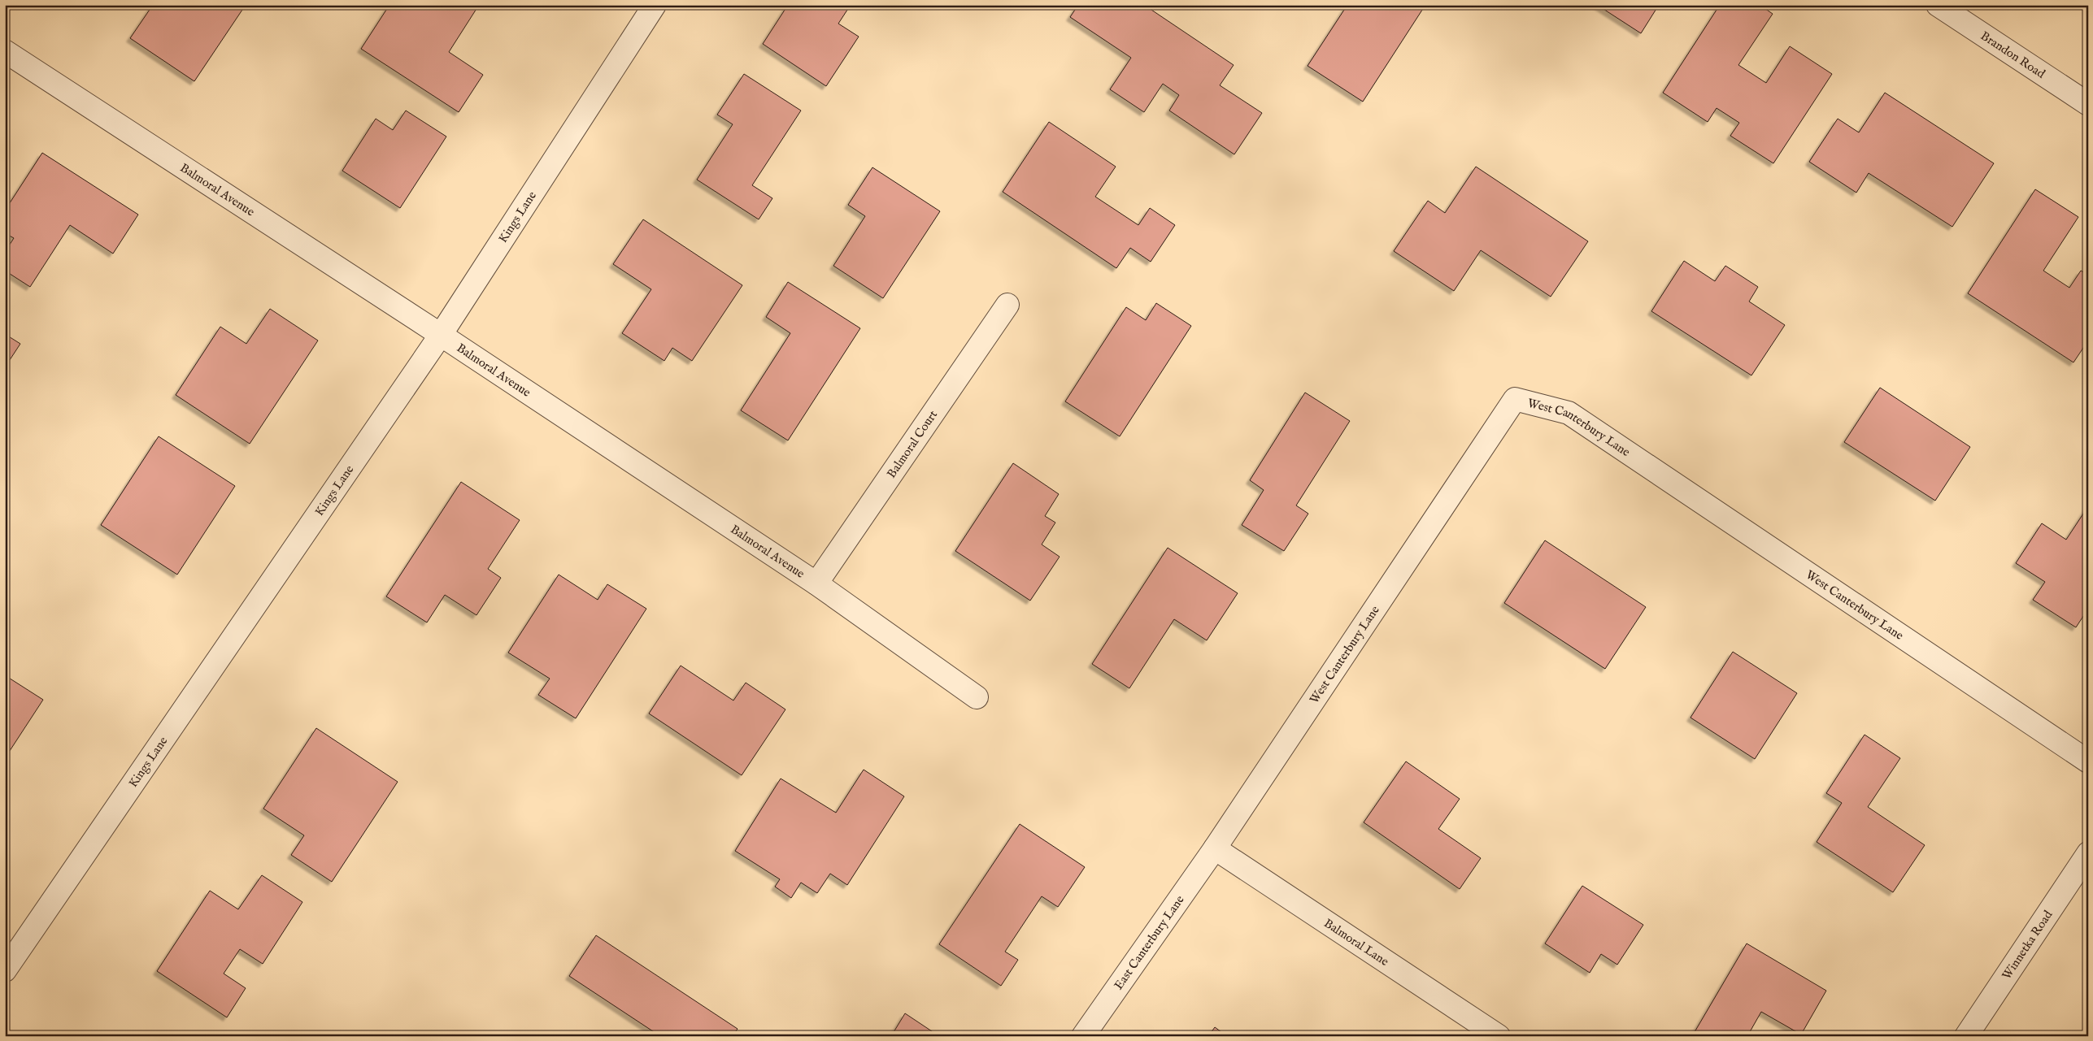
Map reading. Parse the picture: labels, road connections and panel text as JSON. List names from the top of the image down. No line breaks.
{"streets":{"street":["Brandon Road","Balmoral Avenue","Kings Lane","West Canterbury Lane","Balmoral Court","East Canterbury Lane","Balmoral Lane","Winnetka Road"]},"crossings":[["Balmoral Avenue","Kings Lane"],["Balmoral Avenue","Balmoral Court"],["West Canterbury Lane","East Canterbury Lane"],["West Canterbury Lane","Balmoral Lane"],["East Canterbury Lane","Balmoral Lane"]]}
